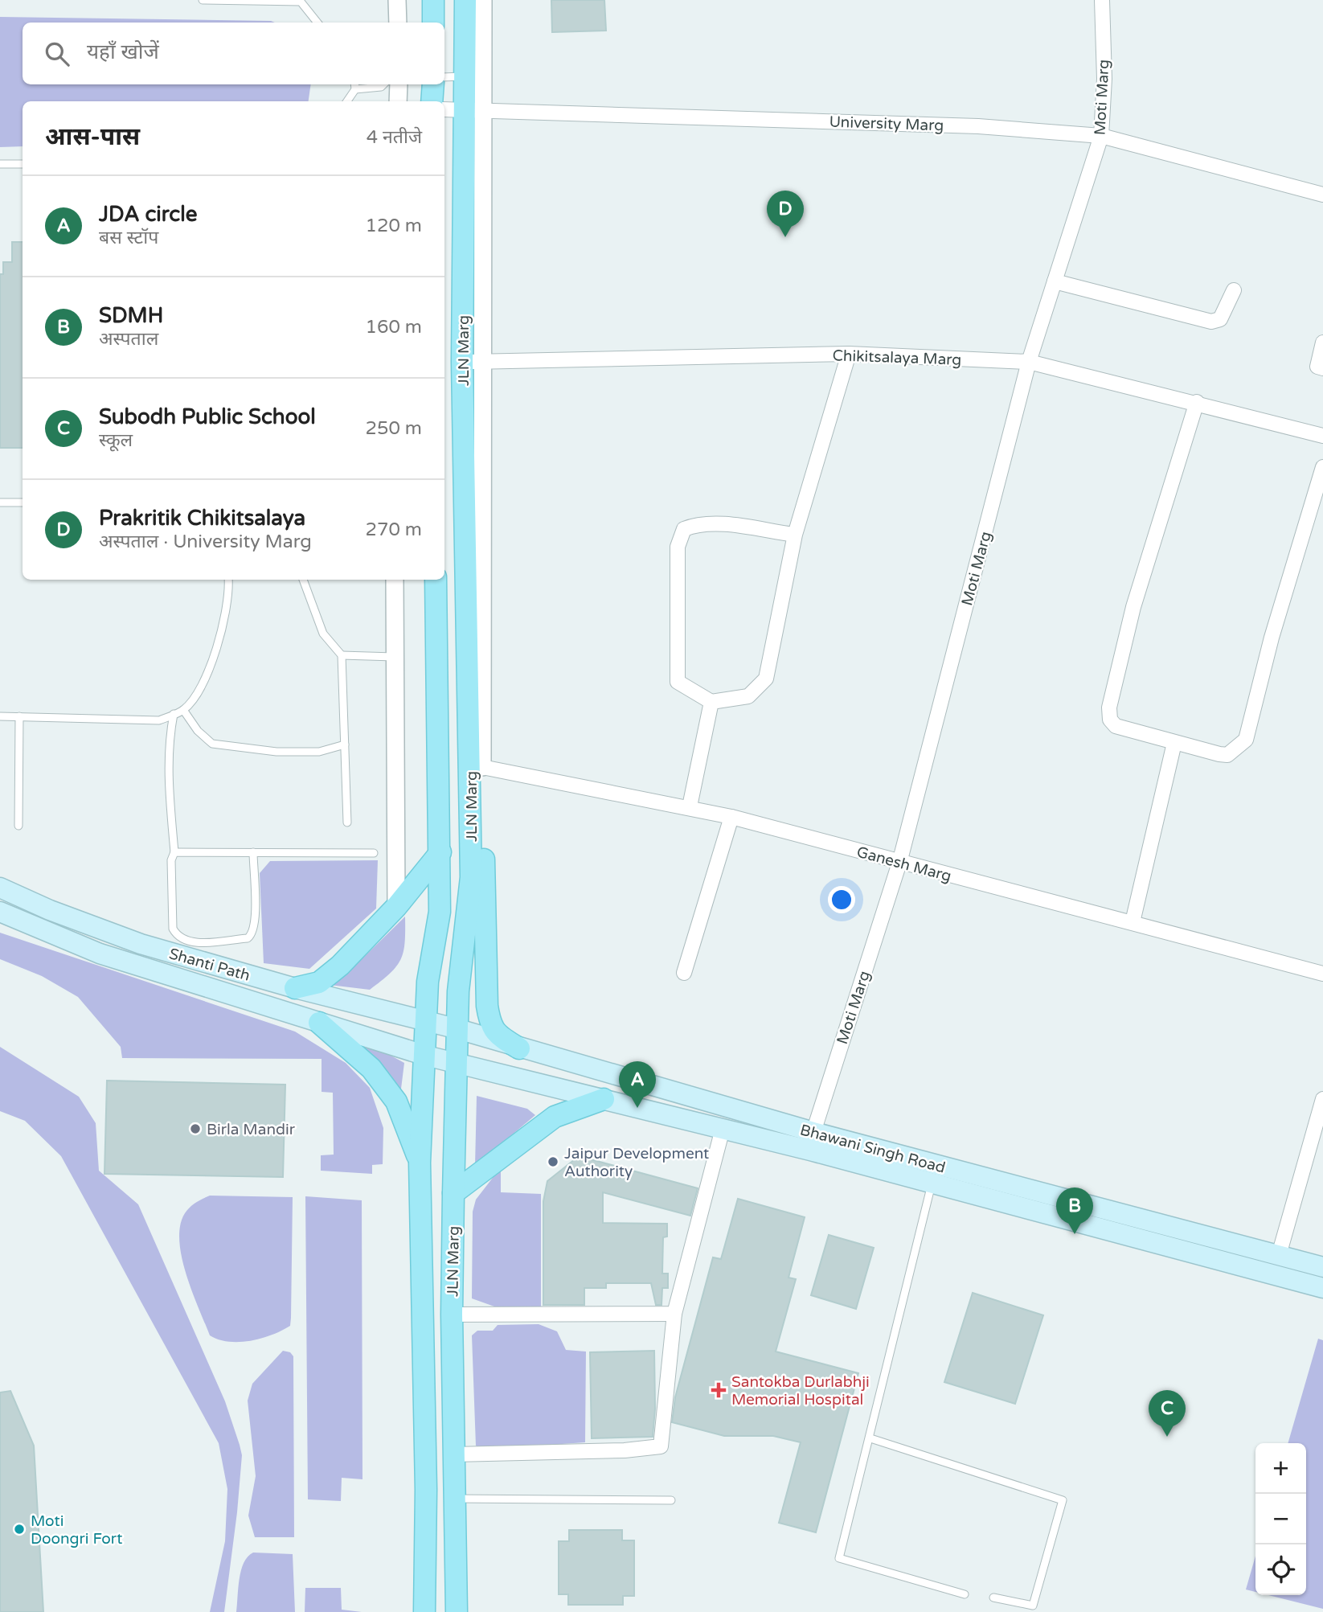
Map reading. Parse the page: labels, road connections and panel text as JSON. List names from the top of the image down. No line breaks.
{"streets":{"main road":["JLN Marg","Shanti Path","Bhawani Singh Road"],"street":["Moti Marg","University Marg","Chikitsalaya Marg","Ganesh Marg"]},"crossings":[["Moti Marg","University Marg"],["Moti Marg","Chikitsalaya Marg"],["Moti Marg","Ganesh Marg"],["Moti Marg","Bhawani Singh Road"],["University Marg","JLN Marg"],["JLN Marg","Chikitsalaya Marg"],["JLN Marg","Ganesh Marg"],["JLN Marg","Shanti Path"],["JLN Marg","Bhawani Singh Road"],["Shanti Path","Bhawani Singh Road"]],"places":{"other":["Birla Mandir","Jaipur Development Authority","Moti Doongri Fort"],"health":["Santokba Durlabhji Memorial Hospital"]},"page":{"search":"यहाँ खोजें","heading":["आस-पास","4 नतीजे"],"list":[{"mark":"A","name":"JDA circle","note":"बस स्टॉप","value":"120 m"},{"mark":"B","name":"SDMH","note":"अस्पताल","value":"160 m"},{"mark":"C","name":"Subodh Public School","note":"स्कूल","value":"250 m"},{"mark":"D","name":"Prakritik Chikitsalaya","note":"अस्पताल · University Marg","value":"270 m"}],"pins":["D","A","B","C"],"map_buttons":["+","−"]}}
